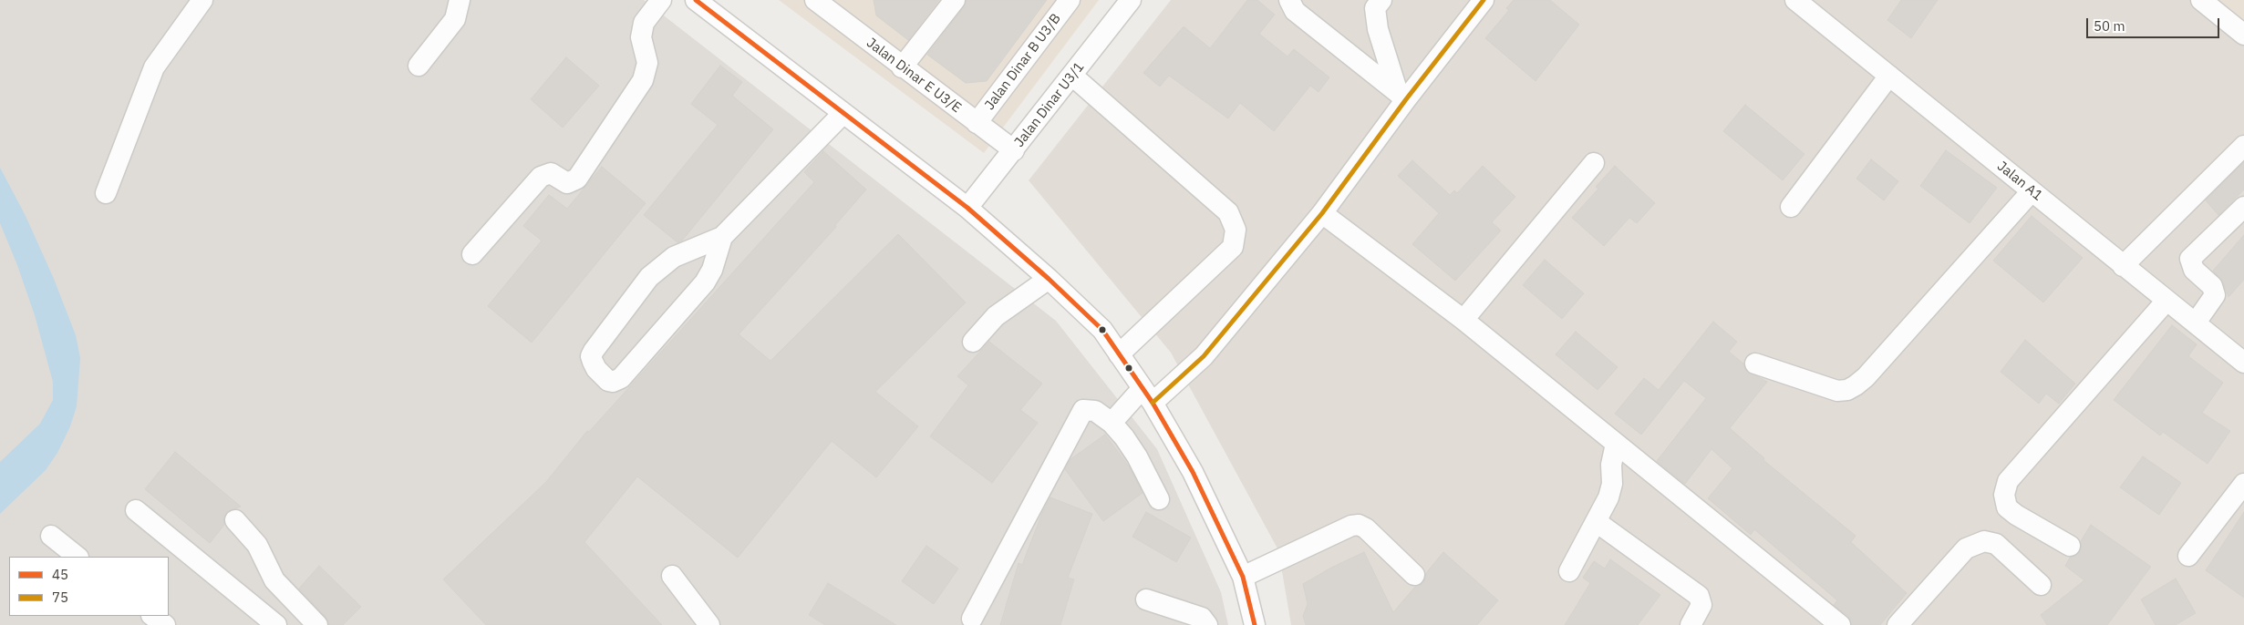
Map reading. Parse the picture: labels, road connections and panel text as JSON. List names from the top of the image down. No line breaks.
{"streets":{"street":["Jalan Dinar B U3/B","Jalan Dinar E U3/E","Jalan Dinar U3/1","Jalan A1"]},"crossings":[["Jalan Dinar B U3/B","Jalan Dinar E U3/E"],["Jalan Dinar E U3/E","Jalan Dinar U3/1"]],"lines":["transit line 45","transit line 75"],"legend":["45","75"],"scale_bar":"50 m"}
